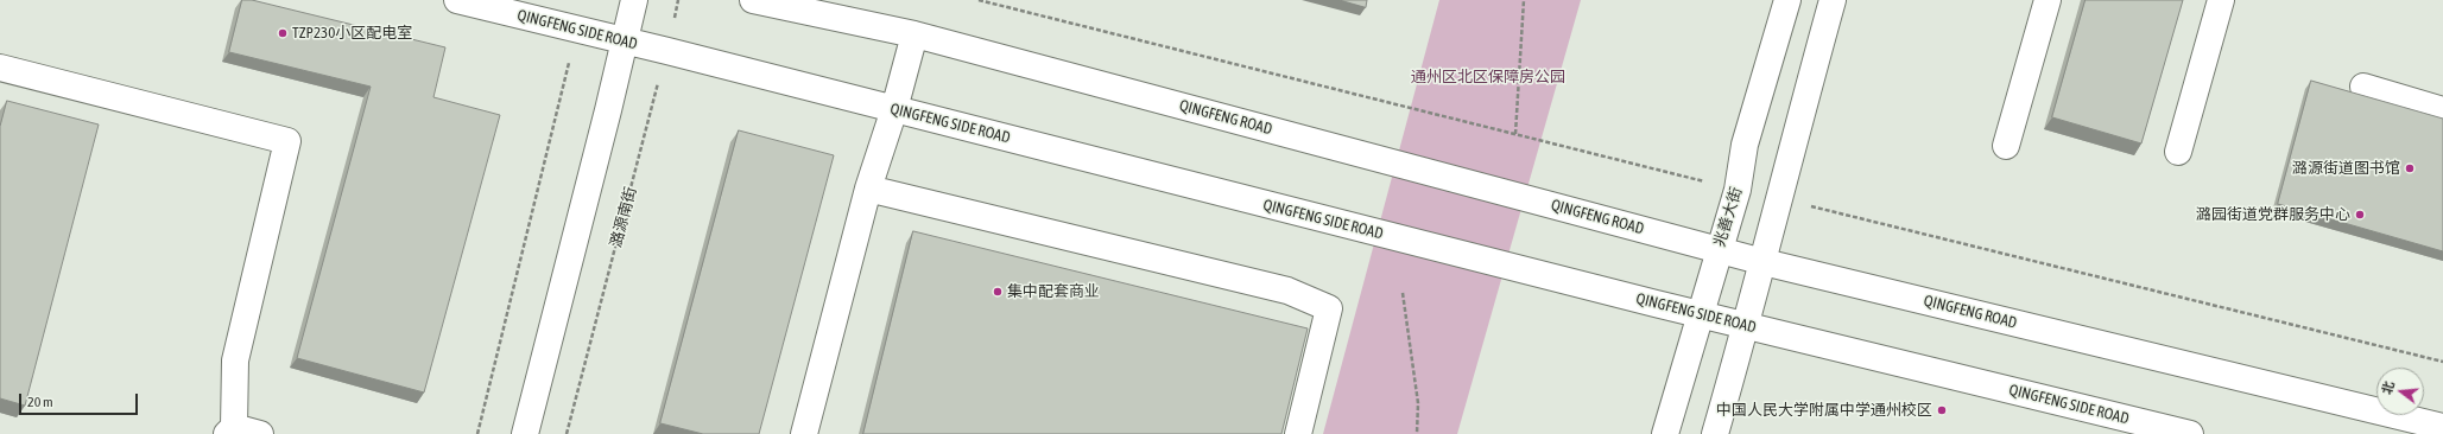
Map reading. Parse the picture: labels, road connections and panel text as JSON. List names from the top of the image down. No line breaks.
{"streets":{"street":["QINGFENG SIDE ROAD","QINGFENG ROAD","兆善大街"],"path":["潞源南街"]},"crossings":[["QINGFENG SIDE ROAD","潞源南街"],["QINGFENG SIDE ROAD","兆善大街"],["QINGFENG ROAD","兆善大街"]],"parks":["通州区北区保障房公园"],"places":["TZP230小区配电室","潞源街道图书馆","潞园街道党群服务中心","集中配套商业","中国人民大学附属中学通州校区"],"scale_bar":"20 m","north":"left"}
